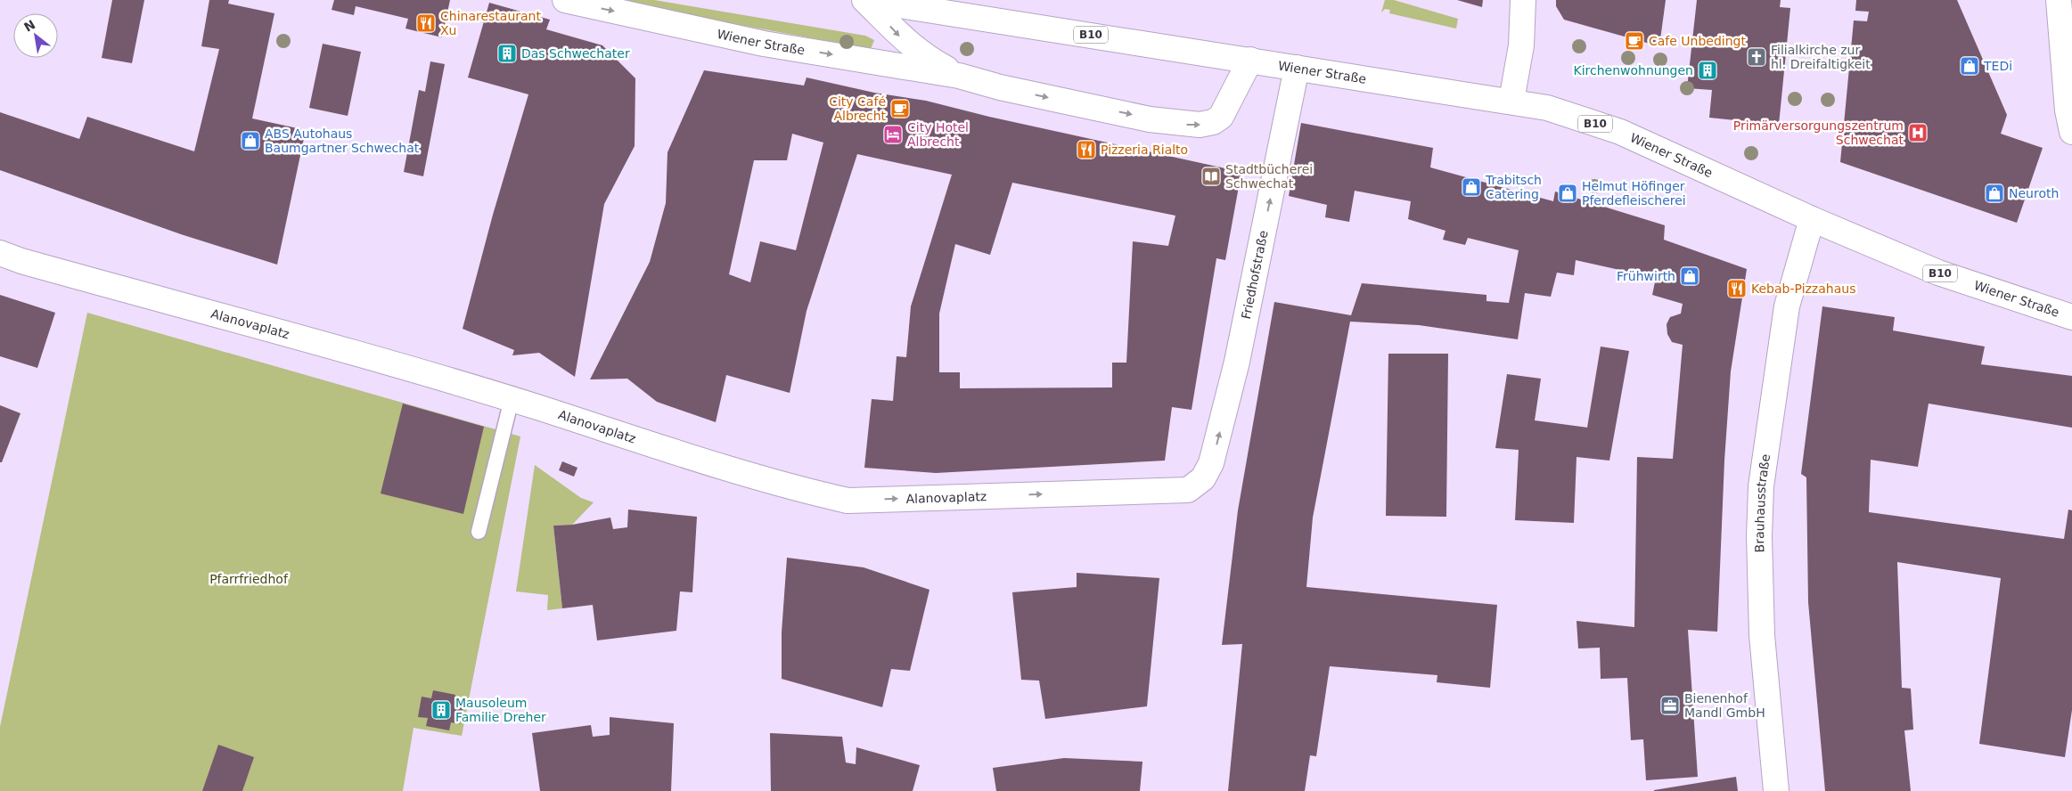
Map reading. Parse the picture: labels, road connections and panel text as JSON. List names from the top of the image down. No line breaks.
{"streets":{"street":["B10","Wiener Straße","Friedhofstraße","Alanovaplatz","Brauhausstraße"]},"crossings":[["Wiener Straße","Friedhofstraße"],["Wiener Straße","Brauhausstraße"],["Friedhofstraße","Alanovaplatz"]],"one_way":["Friedhofstraße","Alanovaplatz"],"parks":["Pfarrfriedhof"],"places":{"restaurant":["Chinarestaurant Xu","Pizzeria Rialto","Kebab-Pizzahaus"],"cafe":["Cafe Unbedingt","City Café Albrecht"],"building":["Das Schwechater","Kirchenwohnungen","Mausoleum Familie Dreher"],"church":["Filialkirche zur hl. Dreifaltigkeit"],"shop":["TEDi","ABS Autohaus Baumgartner Schwechat","Trabitsch Catering","Helmut Höfinger Pferdefleischerei","Neuroth","Frühwirth"],"hospital":["Primärversorgungszentrum Schwechat"],"hotel":["City Hotel Albrecht"],"library":["Stadtbücherei Schwechat"],"office":["Bienenhof Mandl GmbH"]},"north":"top left"}
